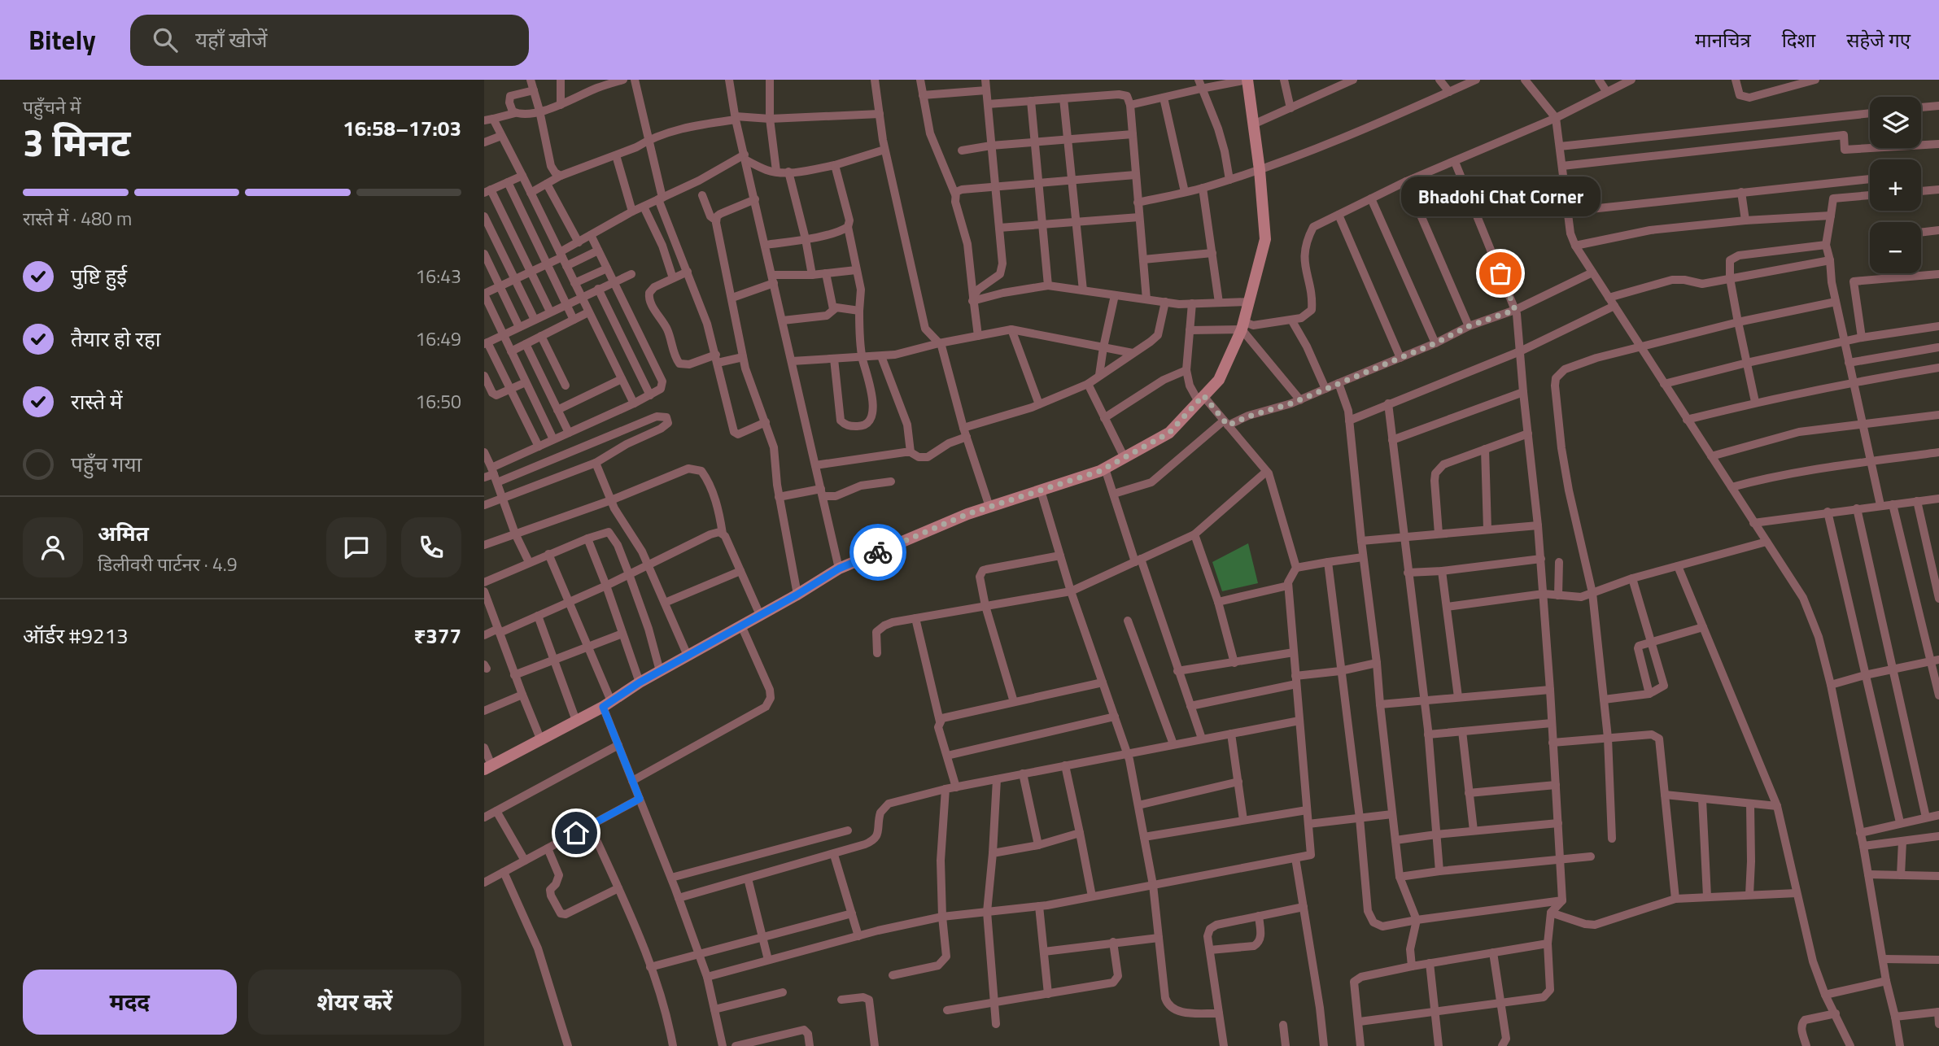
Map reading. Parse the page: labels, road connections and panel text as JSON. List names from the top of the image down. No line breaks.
{"places":["Bhadohi Chat Corner"],"page":{"header":"Bitely","search":"यहाँ खोजें","nav":["मानचित्र","दिशा","सहेजे गए"],"heading":["3 मिनट","पहुँचने में","16:58–17:03"],"panel":["अमित","डिलीवरी पार्टनर · 4.9","ऑर्डर #9213","₹377"],"map_buttons":["+","−"],"bar":"रास्ते में · 480 m","bubble":"Bhadohi Chat Corner","list":[["पुष्टि हुई","16:43"],["तैयार हो रहा","16:49"],["रास्ते में","16:50"],"पहुँच गया"],"buttons":["मदद","शेयर करें"]}}
